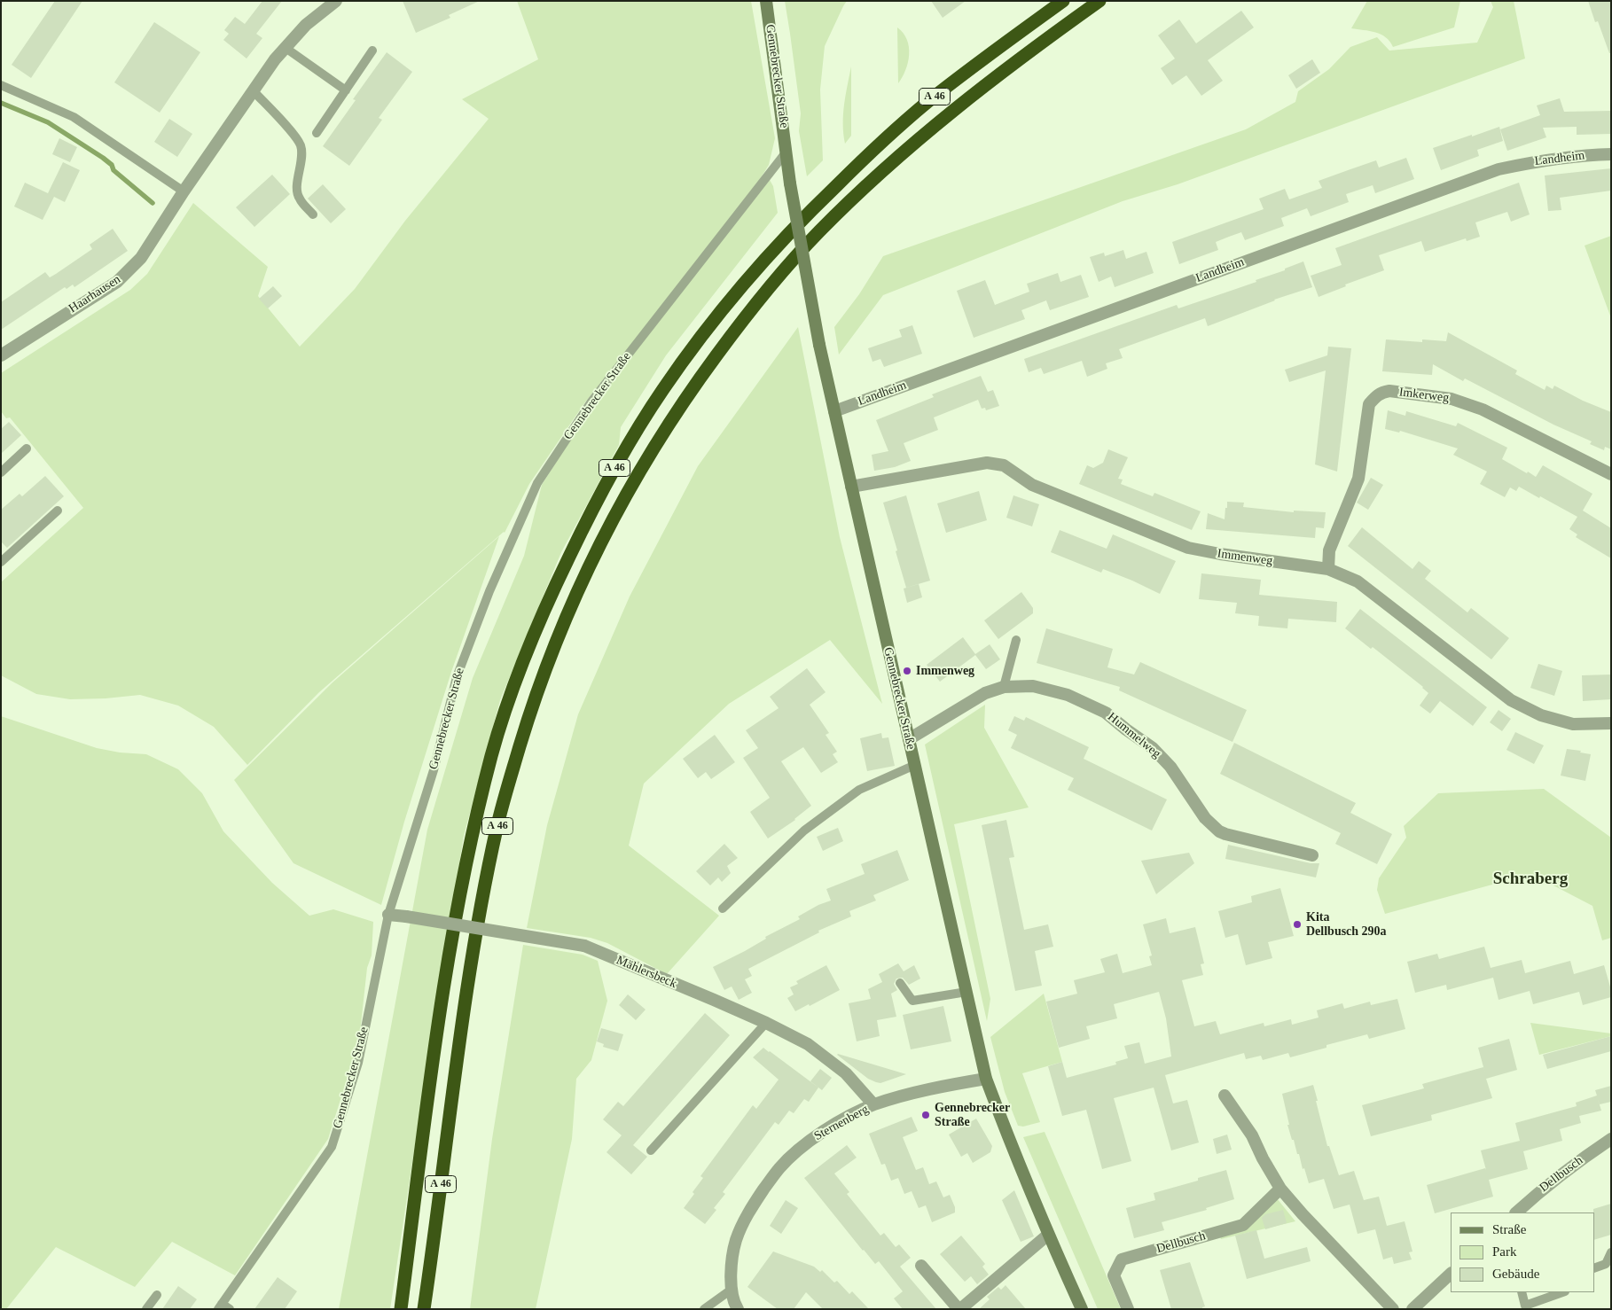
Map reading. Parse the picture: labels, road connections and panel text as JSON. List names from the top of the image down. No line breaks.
{"streets":{"highway":["A 46"],"main road":["Gennebrecker Straße"],"street":["Landheim","Haarhausen","Imkerweg","Immenweg","Hummelweg","Mählersbeck","Sternenberg","Dellbusch"]},"crossings":[["Gennebrecker Straße","Landheim"],["Gennebrecker Straße","Immenweg"],["Gennebrecker Straße","Hummelweg"],["Gennebrecker Straße","Mählersbeck"],["Gennebrecker Straße","Sternenberg"],["Imkerweg","Immenweg"],["Mählersbeck","Sternenberg"]],"districts":["Schraberg"],"places":["Immenweg","Kita Dellbusch 290a","Gennebrecker Straße"],"legend":["Straße","Park","Gebäude"]}
